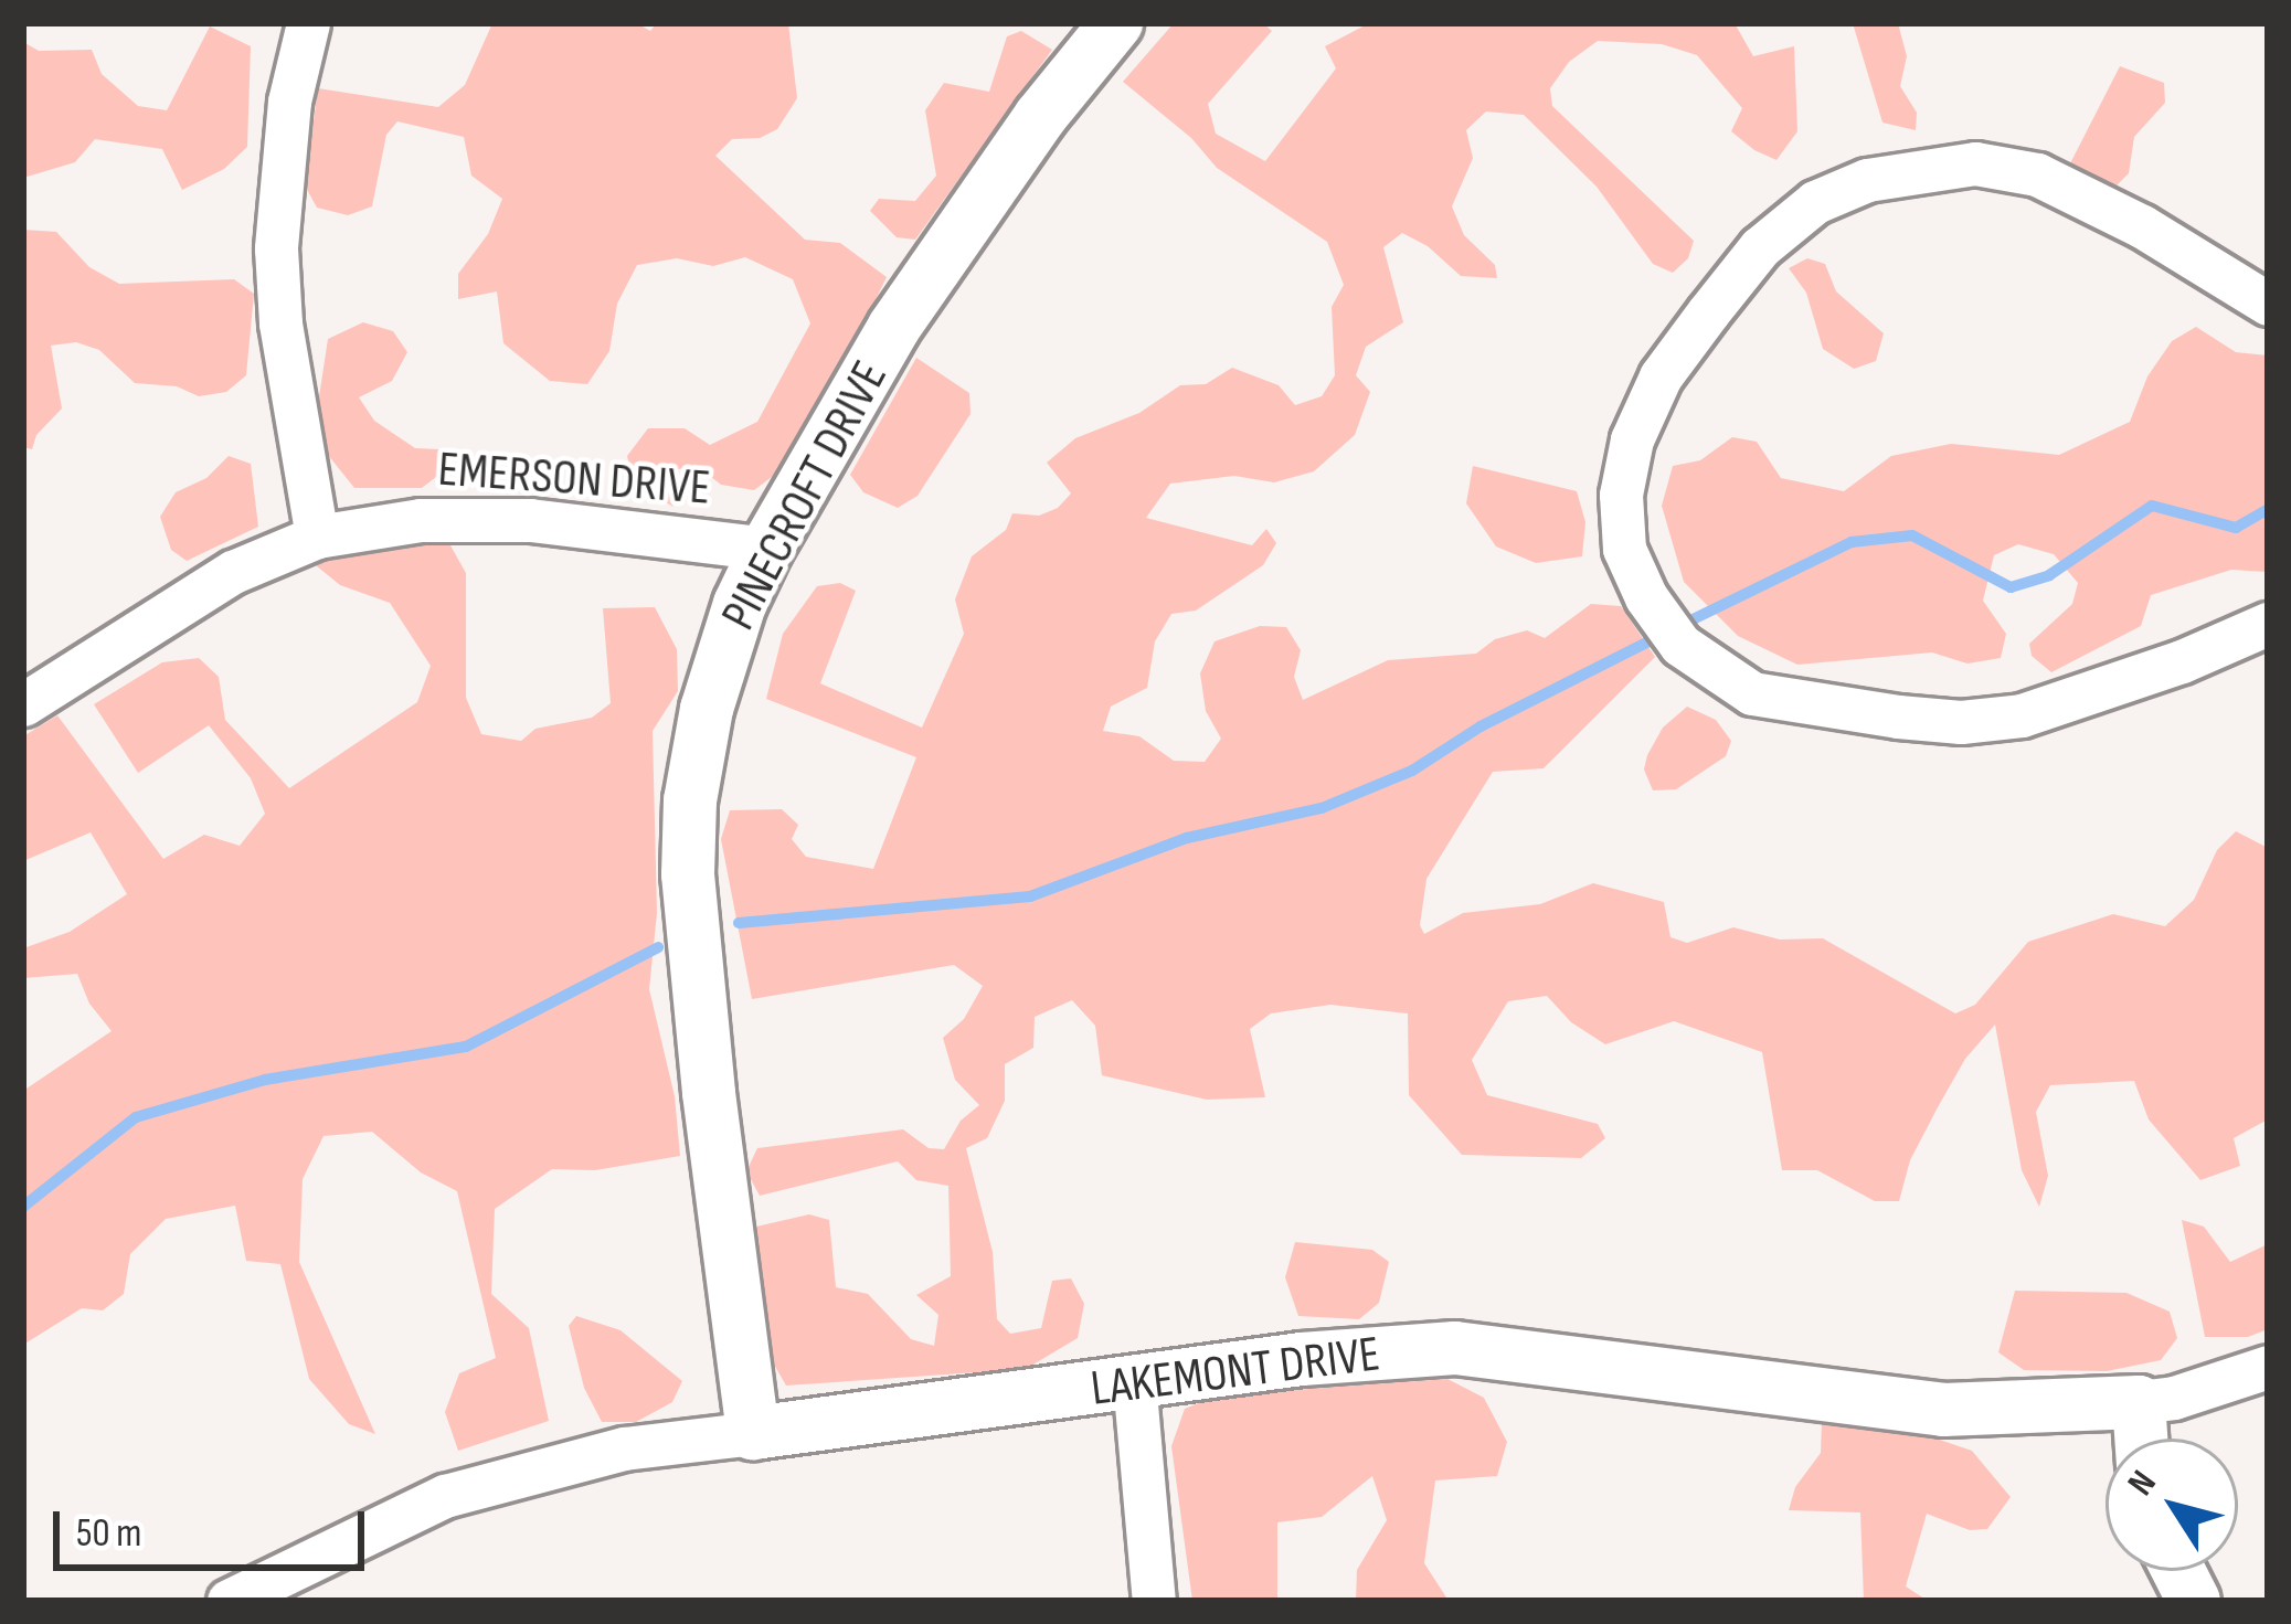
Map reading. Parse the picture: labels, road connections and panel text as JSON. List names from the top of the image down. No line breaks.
{"streets":{"street":["EMERSON DRIVE","PINECROFT DRIVE","LAKEMONT DRIVE"]},"crossings":[["EMERSON DRIVE","PINECROFT DRIVE"],["PINECROFT DRIVE","LAKEMONT DRIVE"]],"scale_bar":"50 m","north":"top left"}
